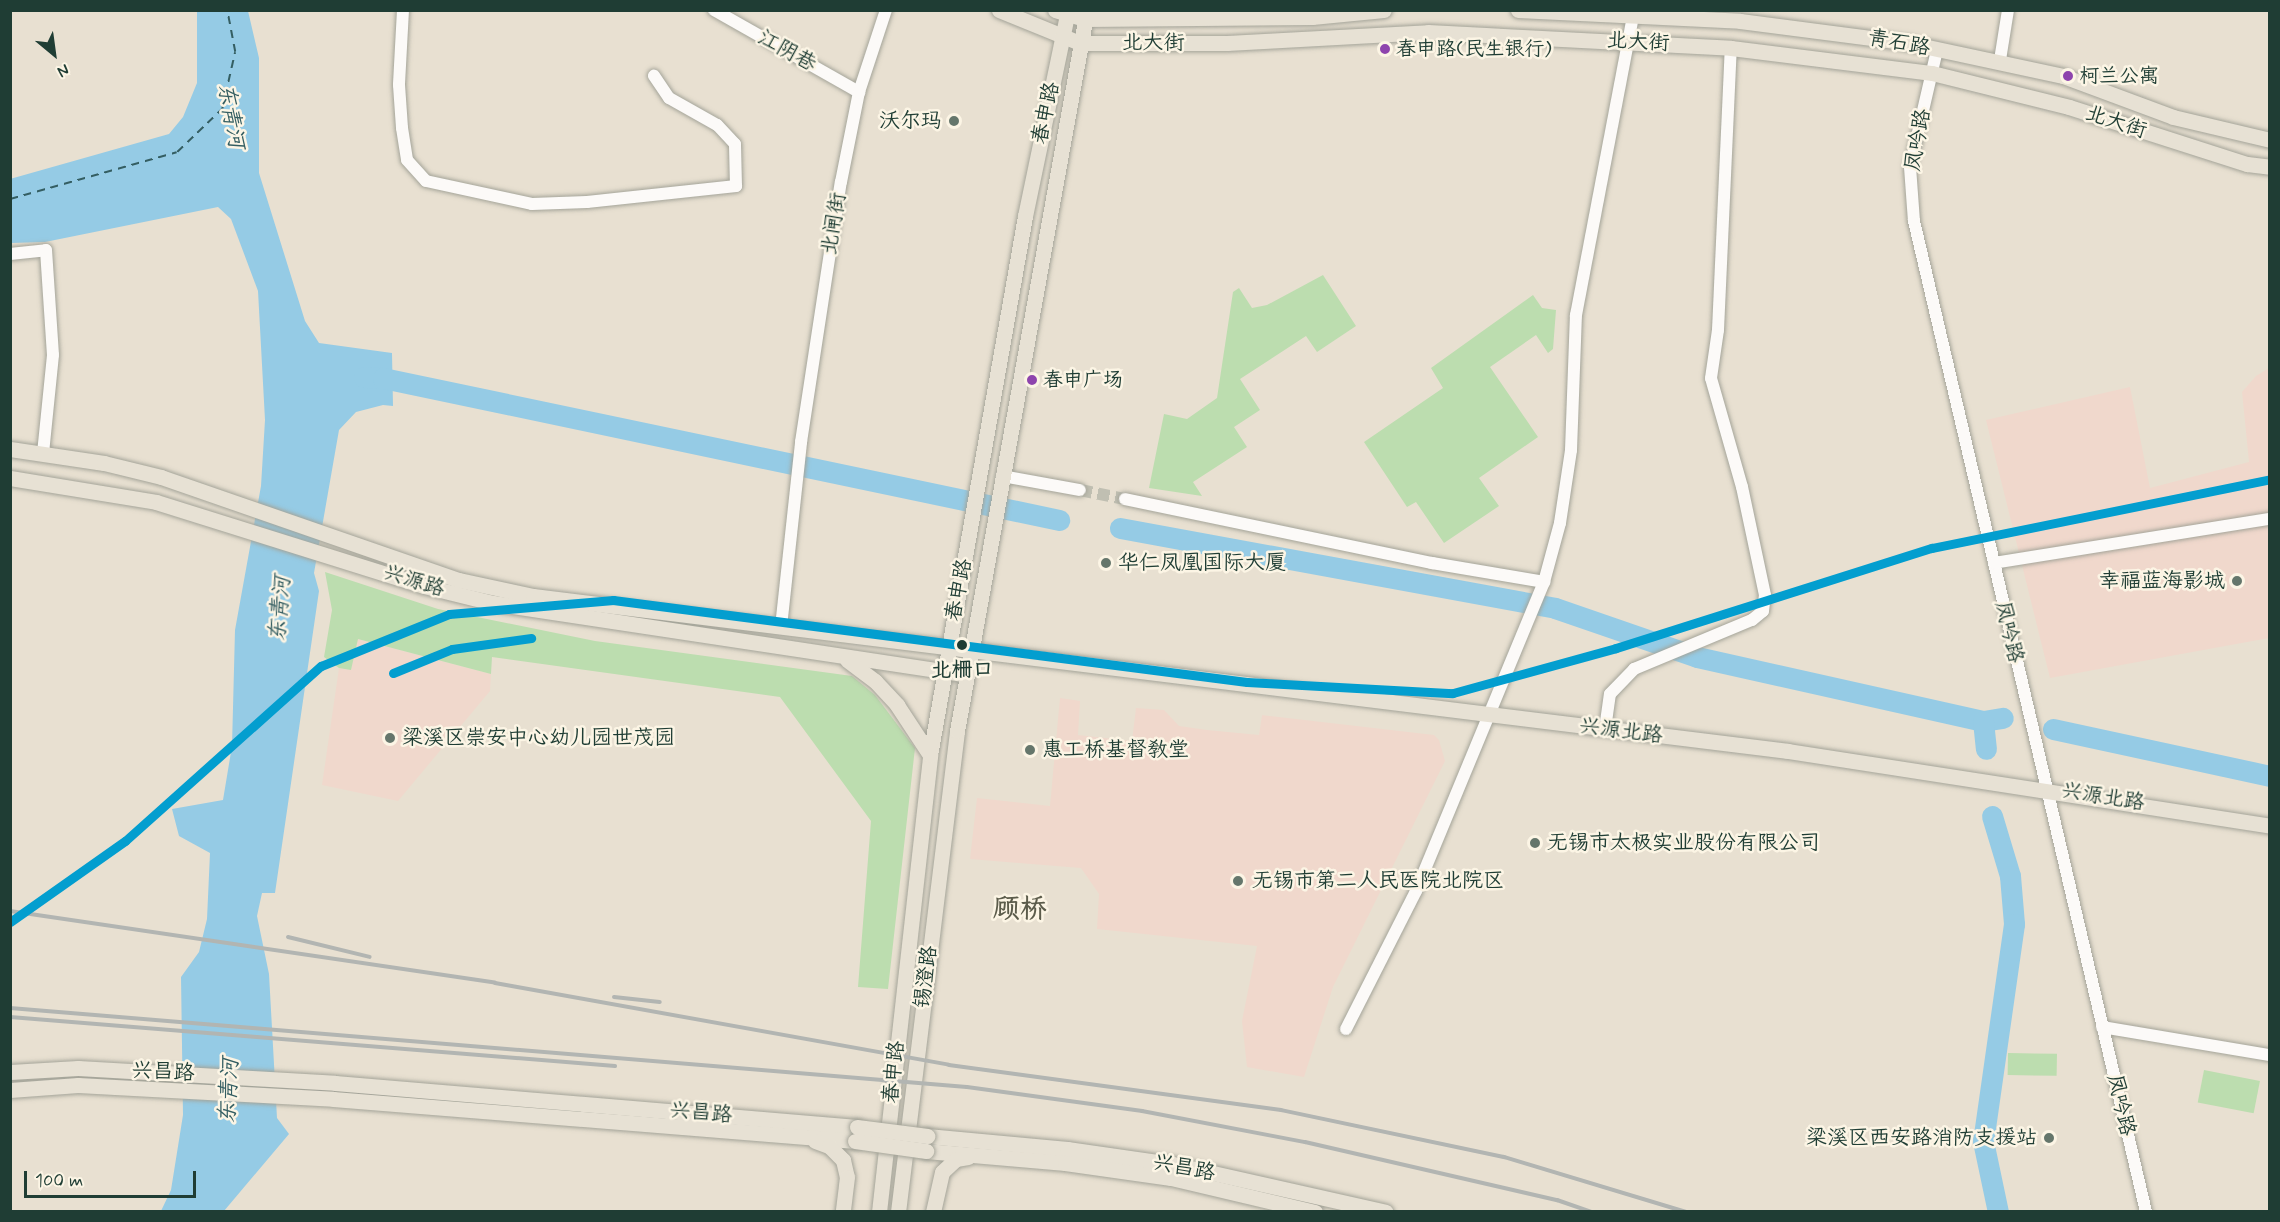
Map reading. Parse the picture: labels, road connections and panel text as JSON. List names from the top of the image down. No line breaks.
{"streets":{"main road":["北大街","青石路","春申路","兴源路","兴源北路","锡澄路","兴昌路"],"street":["江阴巷","凤吟路","北闸街"]},"crossings":[["北大街","春申路"],["北大街","凤吟路"],["青石路","凤吟路"],["江阴巷","北闸街"],["春申路","兴源路"],["春申路","兴源北路"],["春申路","锡澄路"],["凤吟路","兴源北路"],["北闸街","兴源路"],["兴源路","兴源北路"]],"districts":["顾桥"],"water":["东青河"],"places":["春申路(民生银行)","柯兰公寓","沃尔玛","春申广场","华仁凤凰国际大厦","幸福蓝海影城","北栅口","梁溪区崇安中心幼儿园世茂园","惠工桥基督教堂","无锡市太极实业股份有限公司","无锡市第二人民医院北院区","梁溪区西安路消防支援站"],"scale_bar":"100 m","north":"bottom right"}
